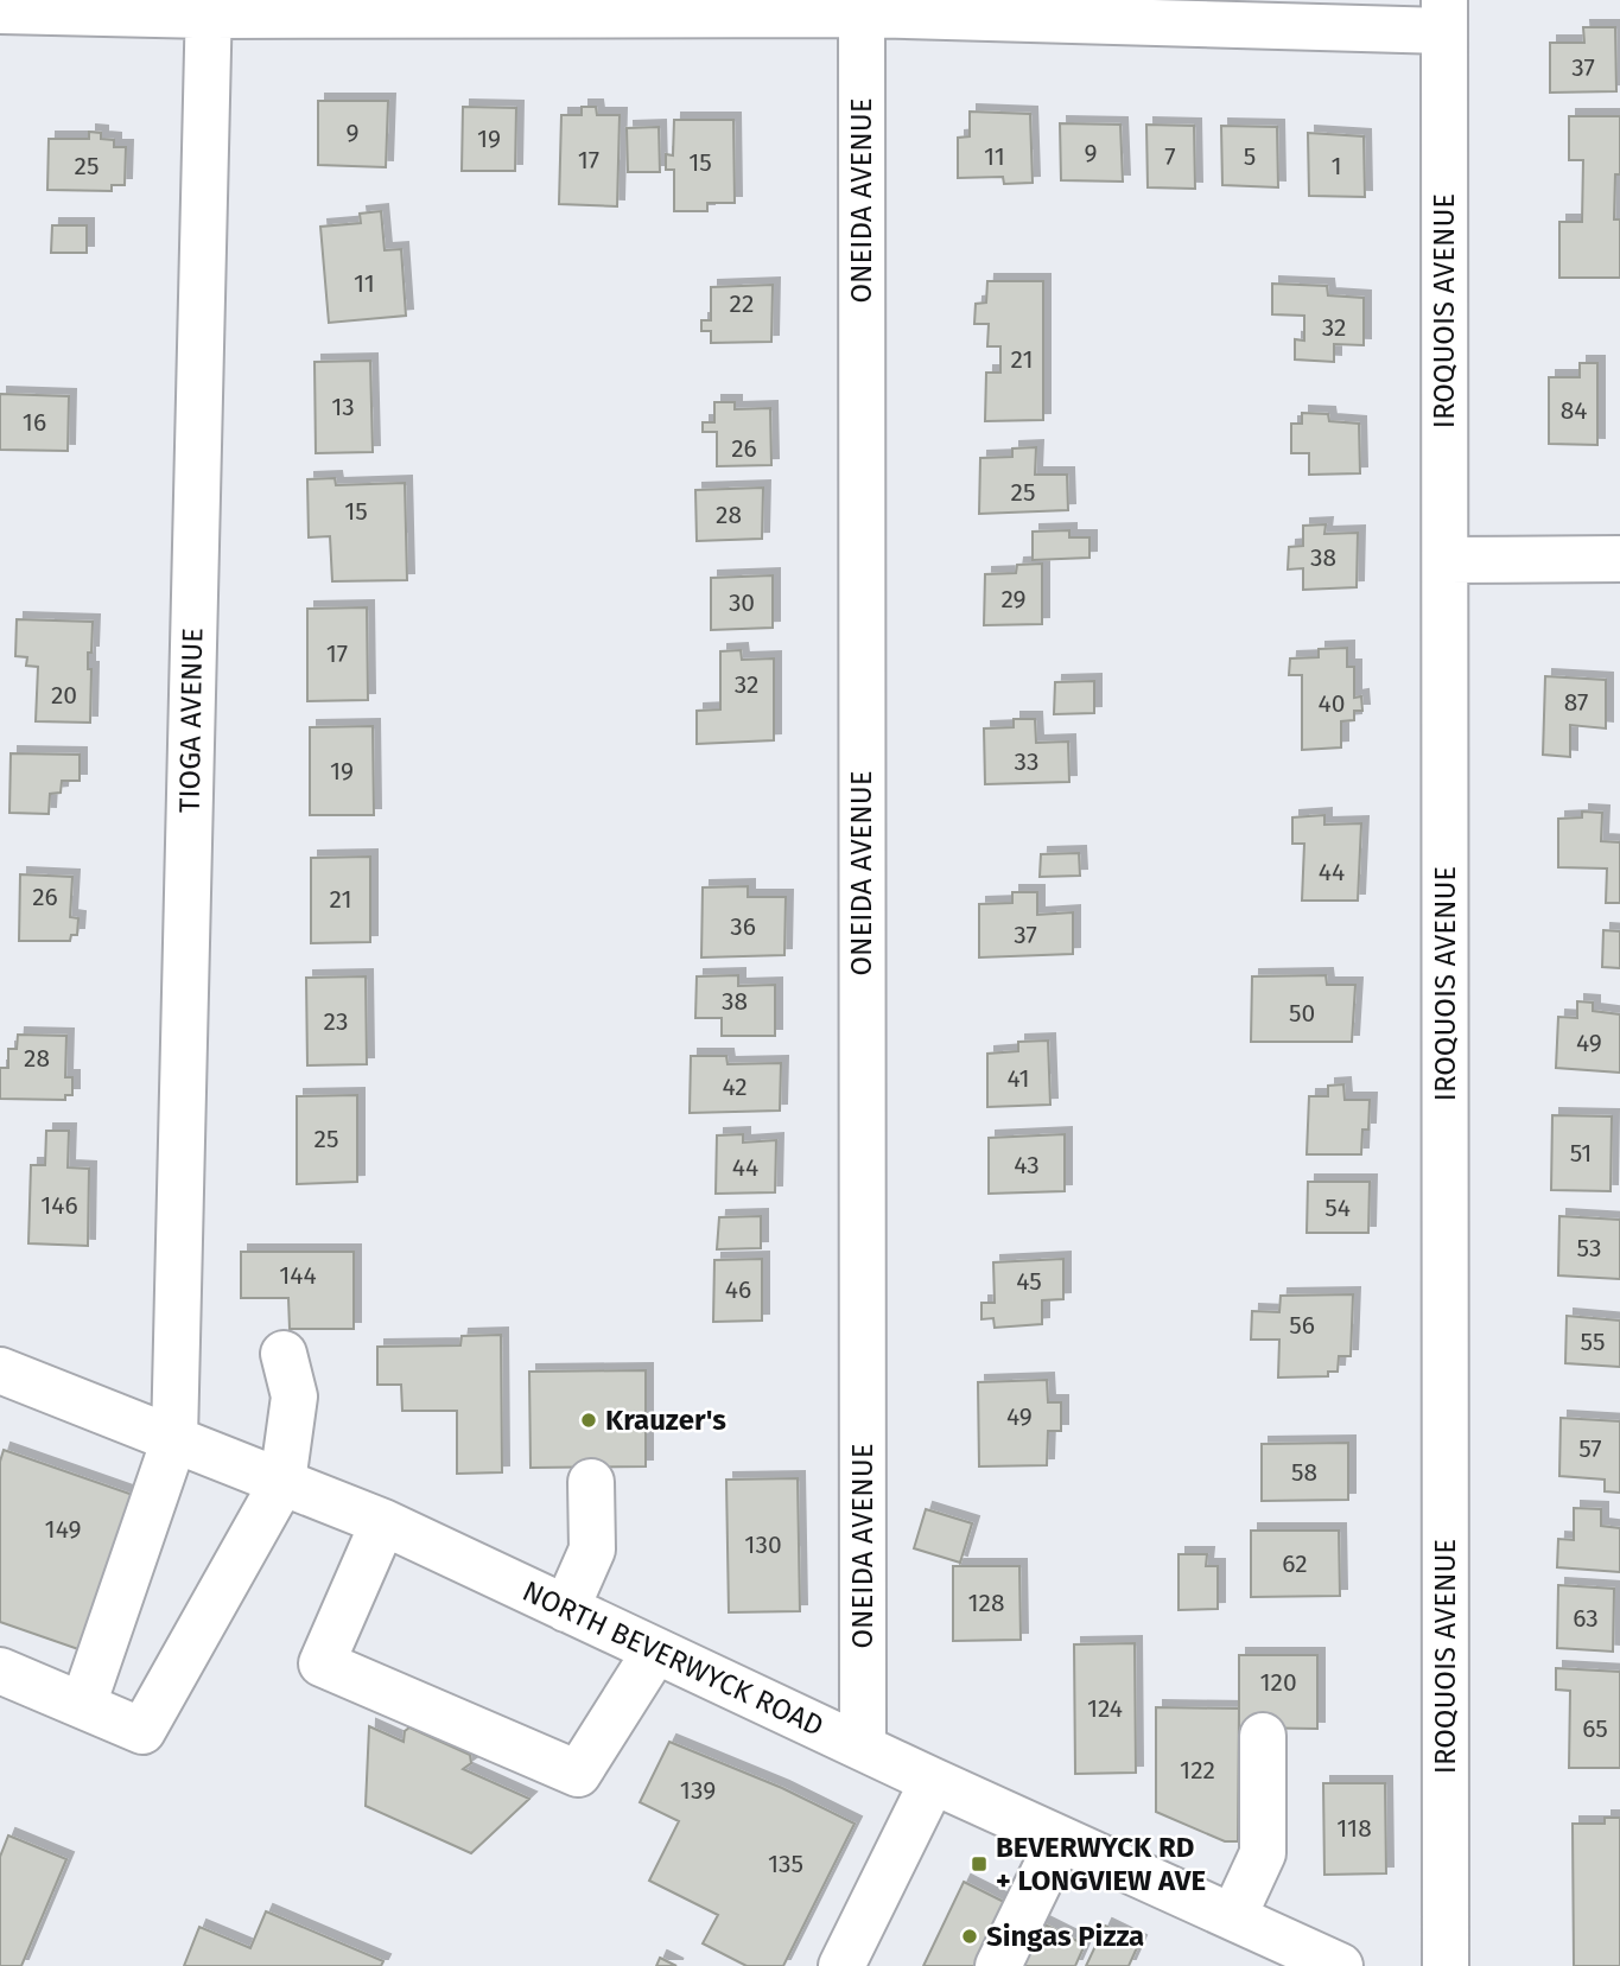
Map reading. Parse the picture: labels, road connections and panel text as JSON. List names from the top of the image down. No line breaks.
{"streets":{"street":["ONEIDA AVENUE","IROQUOIS AVENUE","TIOGA AVENUE","NORTH BEVERWYCK ROAD"]},"crossings":[["ONEIDA AVENUE","NORTH BEVERWYCK ROAD"],["TIOGA AVENUE","NORTH BEVERWYCK ROAD"]],"places":{"other":["Krauzer's","Singas Pizza"],"transit":["BEVERWYCK RD + LONGVIEW AVE"]},"house_numbers":["37","9","19","9","11","7","5","17","15","25","1","11","22","32","21","13","84","16","26","25","15","28","38","29","30","17","32","20","87","40","33","19","44","26","21","36","37","38","50","23","49","28","41","42","25","51","43","44","146","54","53","144","45","46","56","55","49","57","58","149","130","62","128","63","120","124","65","122","139","118","135"]}
